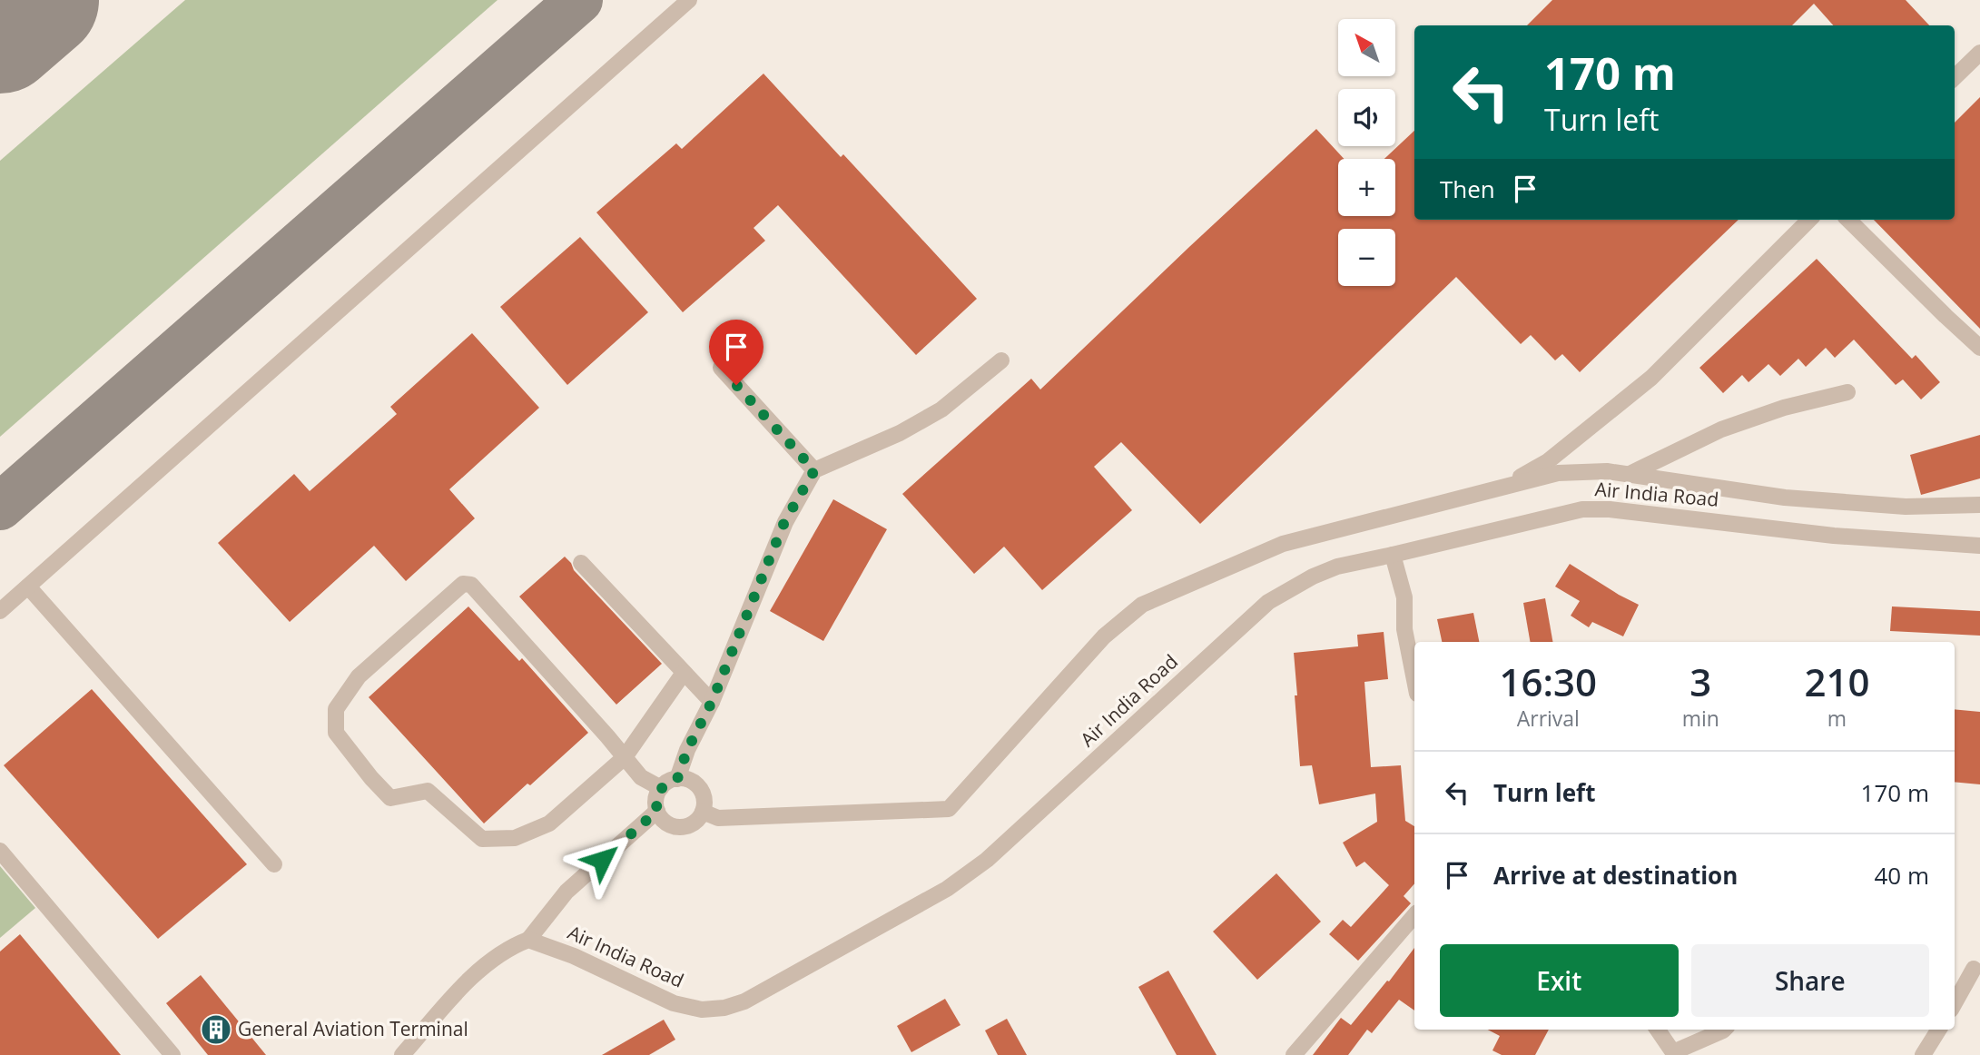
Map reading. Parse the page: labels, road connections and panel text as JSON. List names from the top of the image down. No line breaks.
{"streets":{"street":["Air India Road"]},"places":{"building":["General Aviation Terminal"]},"north":"top left","page":{"map_buttons":["+","−"],"turn":["170 m","Turn left"],"then":"Then","eta":["16:30","Arrival","3","min","210","m"],"list":[{"name":"Turn left","value":"170 m"},{"name":"Arrive at destination","value":"40 m"}],"buttons":["Exit","Share"]}}
